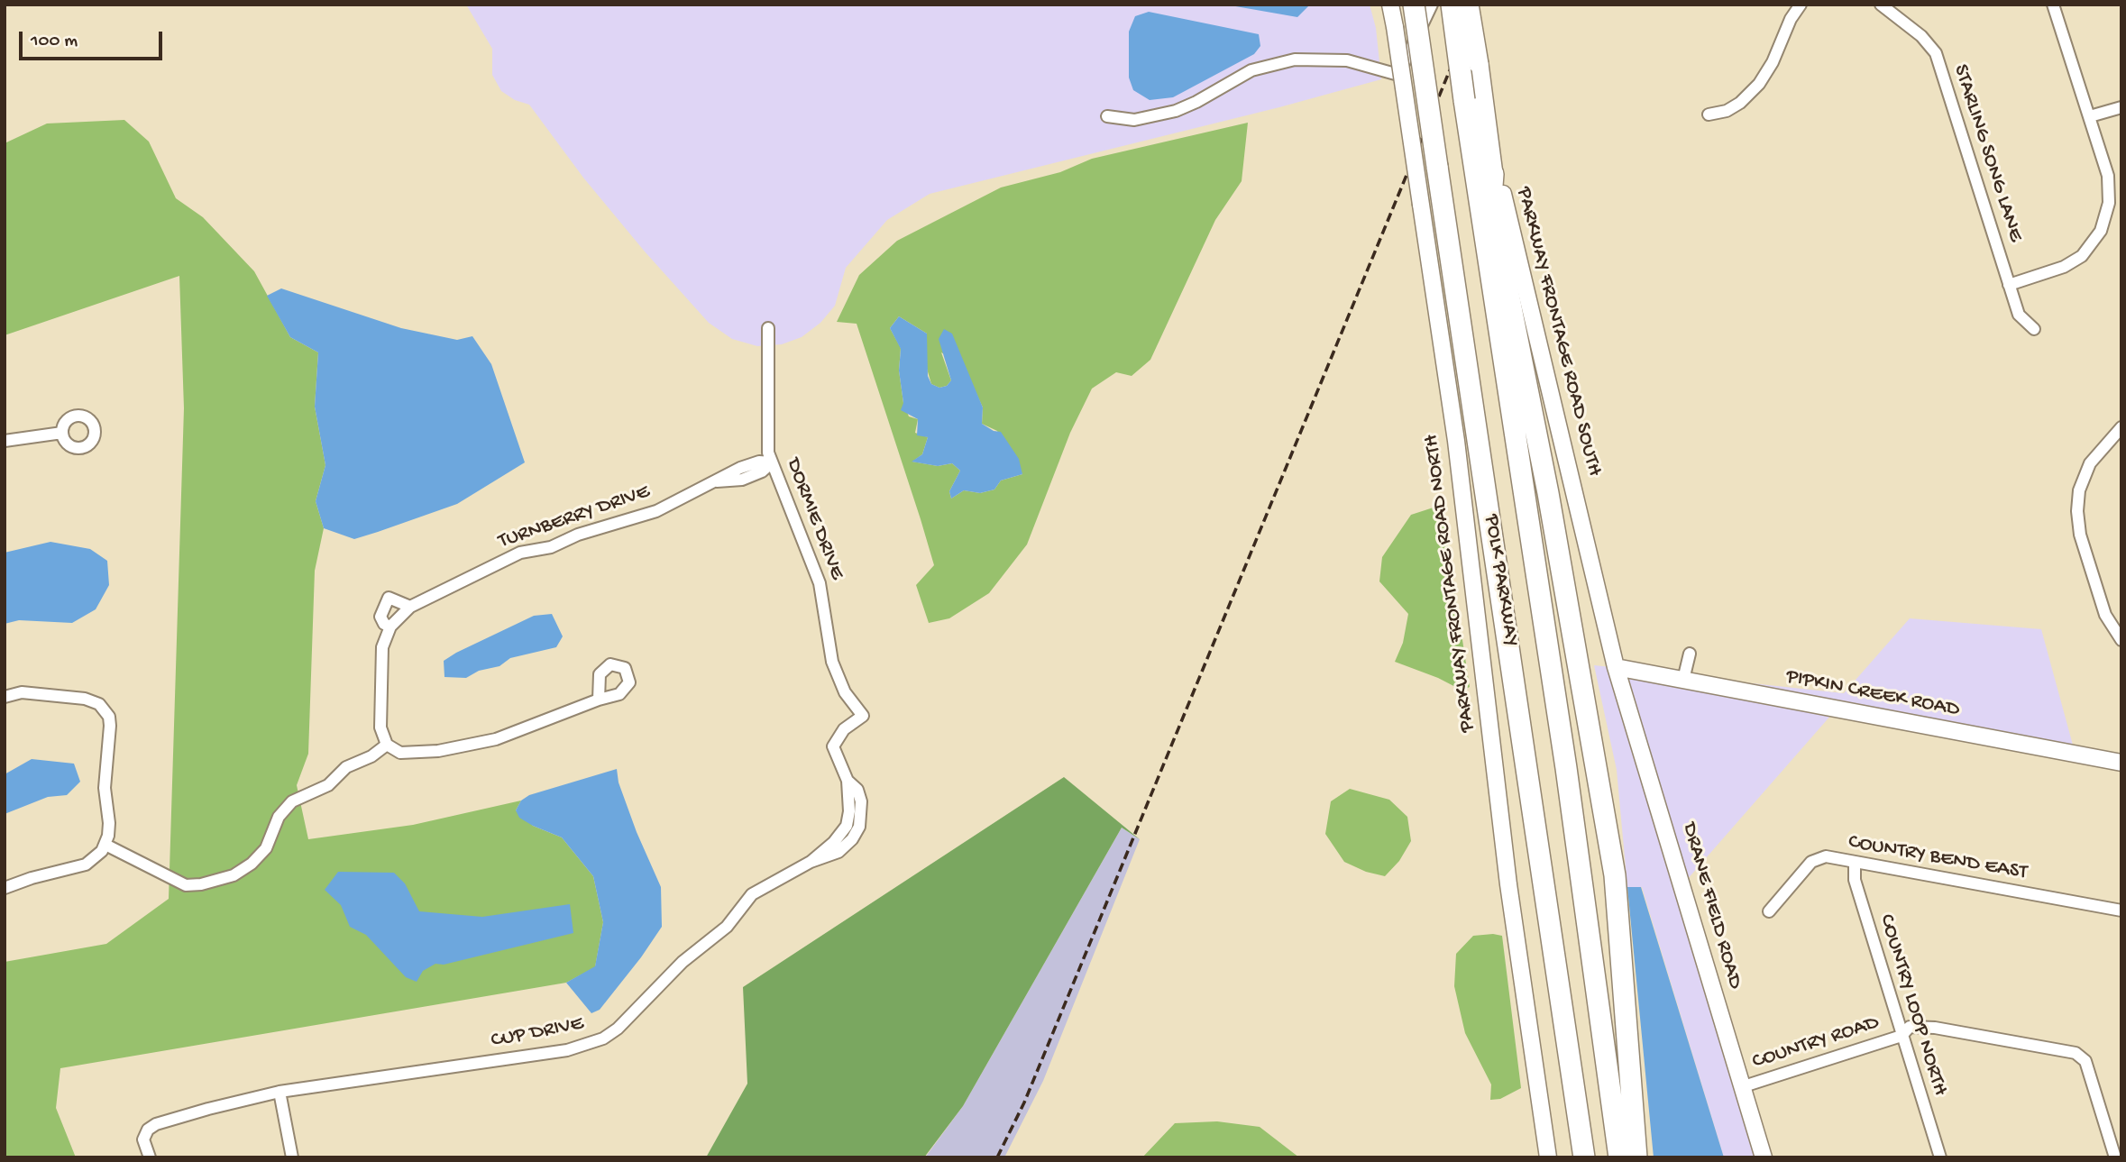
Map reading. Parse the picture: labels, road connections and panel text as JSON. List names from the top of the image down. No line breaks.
{"streets":{"highway":["POLK PARKWAY"],"main road":["PARKWAY FRONTAGE ROAD SOUTH","PARKWAY FRONTAGE ROAD NORTH","PIPKIN CREEK ROAD","DRANE FIELD ROAD"],"street":["STARLING SONG LANE","TURNBERRY DRIVE","DORMIE DRIVE","COUNTRY BEND EAST","COUNTRY LOOP NORTH","CUP DRIVE","COUNTRY ROAD"]},"crossings":[["PARKWAY FRONTAGE ROAD SOUTH","PIPKIN CREEK ROAD"],["PARKWAY FRONTAGE ROAD SOUTH","DRANE FIELD ROAD"],["TURNBERRY DRIVE","DORMIE DRIVE"],["DORMIE DRIVE","CUP DRIVE"],["PIPKIN CREEK ROAD","DRANE FIELD ROAD"],["COUNTRY BEND EAST","COUNTRY LOOP NORTH"],["DRANE FIELD ROAD","COUNTRY ROAD"],["COUNTRY LOOP NORTH","COUNTRY ROAD"]],"scale_bar":"100 m"}
